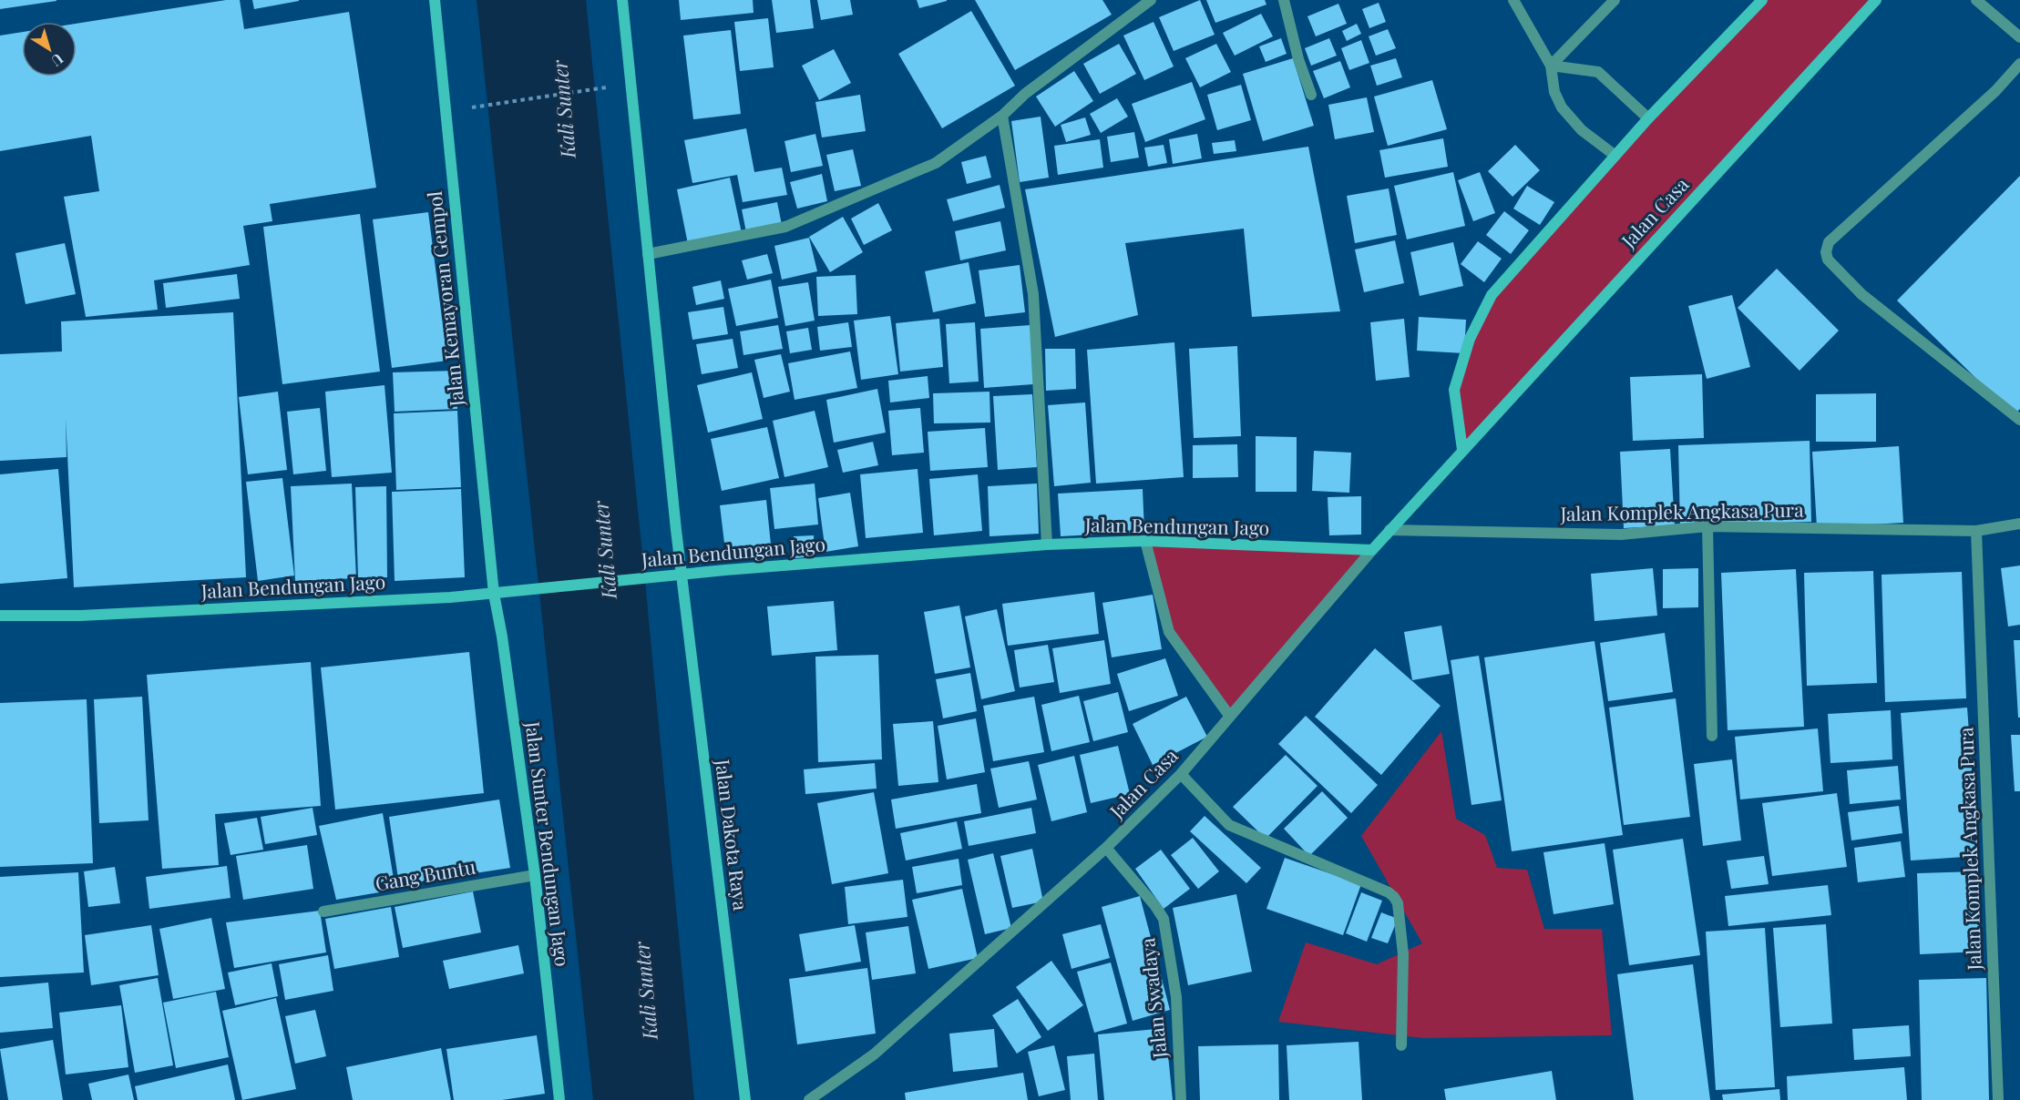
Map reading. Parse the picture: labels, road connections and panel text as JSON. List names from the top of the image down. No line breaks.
{"streets":{"street":["Jalan Casa","Jalan Kemayoran Gempol","Jalan Komplek Angkasa Pura","Jalan Bendungan Jago","Jalan Dakota Raya","Jalan Sunter Bendungan Jago","Gang Buntu","Jalan Swadaya"]},"crossings":[["Jalan Casa","Jalan Komplek Angkasa Pura"],["Jalan Casa","Jalan Bendungan Jago"],["Jalan Casa","Jalan Swadaya"],["Jalan Kemayoran Gempol","Jalan Bendungan Jago"],["Jalan Kemayoran Gempol","Jalan Sunter Bendungan Jago"],["Jalan Bendungan Jago","Jalan Dakota Raya"],["Jalan Bendungan Jago","Jalan Sunter Bendungan Jago"],["Jalan Sunter Bendungan Jago","Gang Buntu"]],"water":["Kali Sunter"],"north":"bottom right"}
